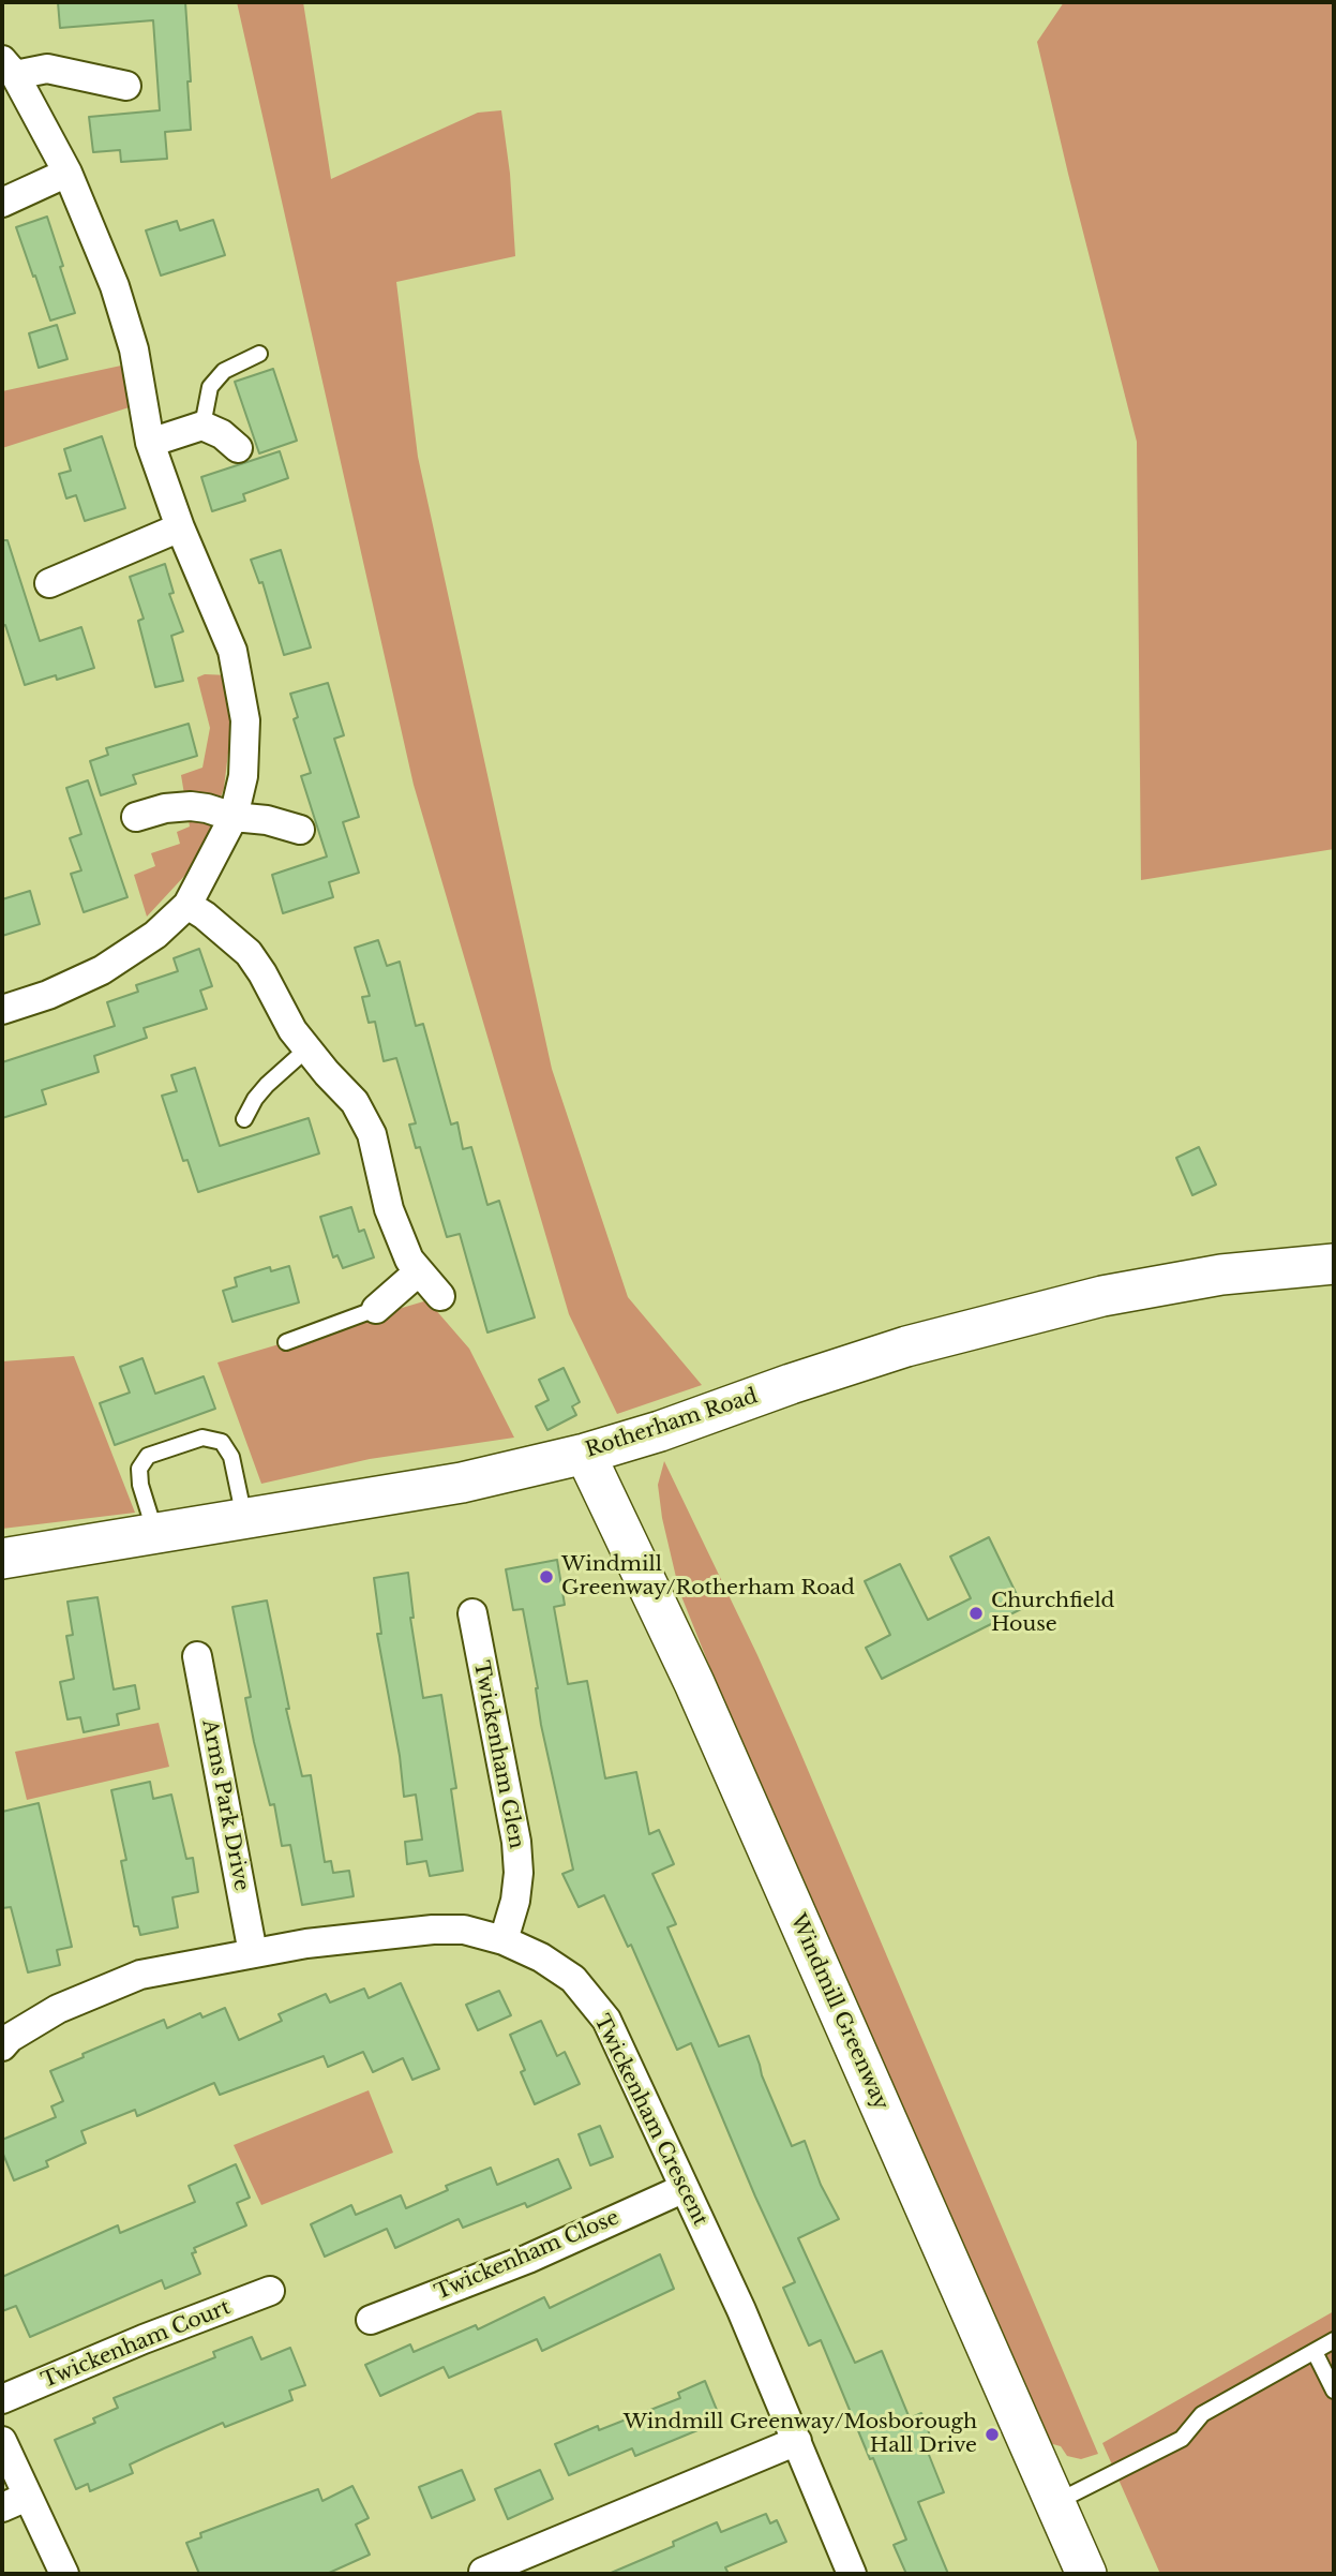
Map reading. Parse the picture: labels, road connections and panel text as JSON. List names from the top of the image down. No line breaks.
{"streets":{"main road":["Rotherham Road","Windmill Greenway"],"street":["Twickenham Glen","Arms Park Drive","Twickenham Crescent","Twickenham Close","Twickenham Court"]},"crossings":[["Rotherham Road","Windmill Greenway"],["Twickenham Glen","Twickenham Crescent"],["Arms Park Drive","Twickenham Crescent"],["Twickenham Crescent","Twickenham Close"]],"places":["Windmill Greenway/Rotherham Road","Churchfield House","Windmill Greenway/Mosborough Hall Drive"]}
